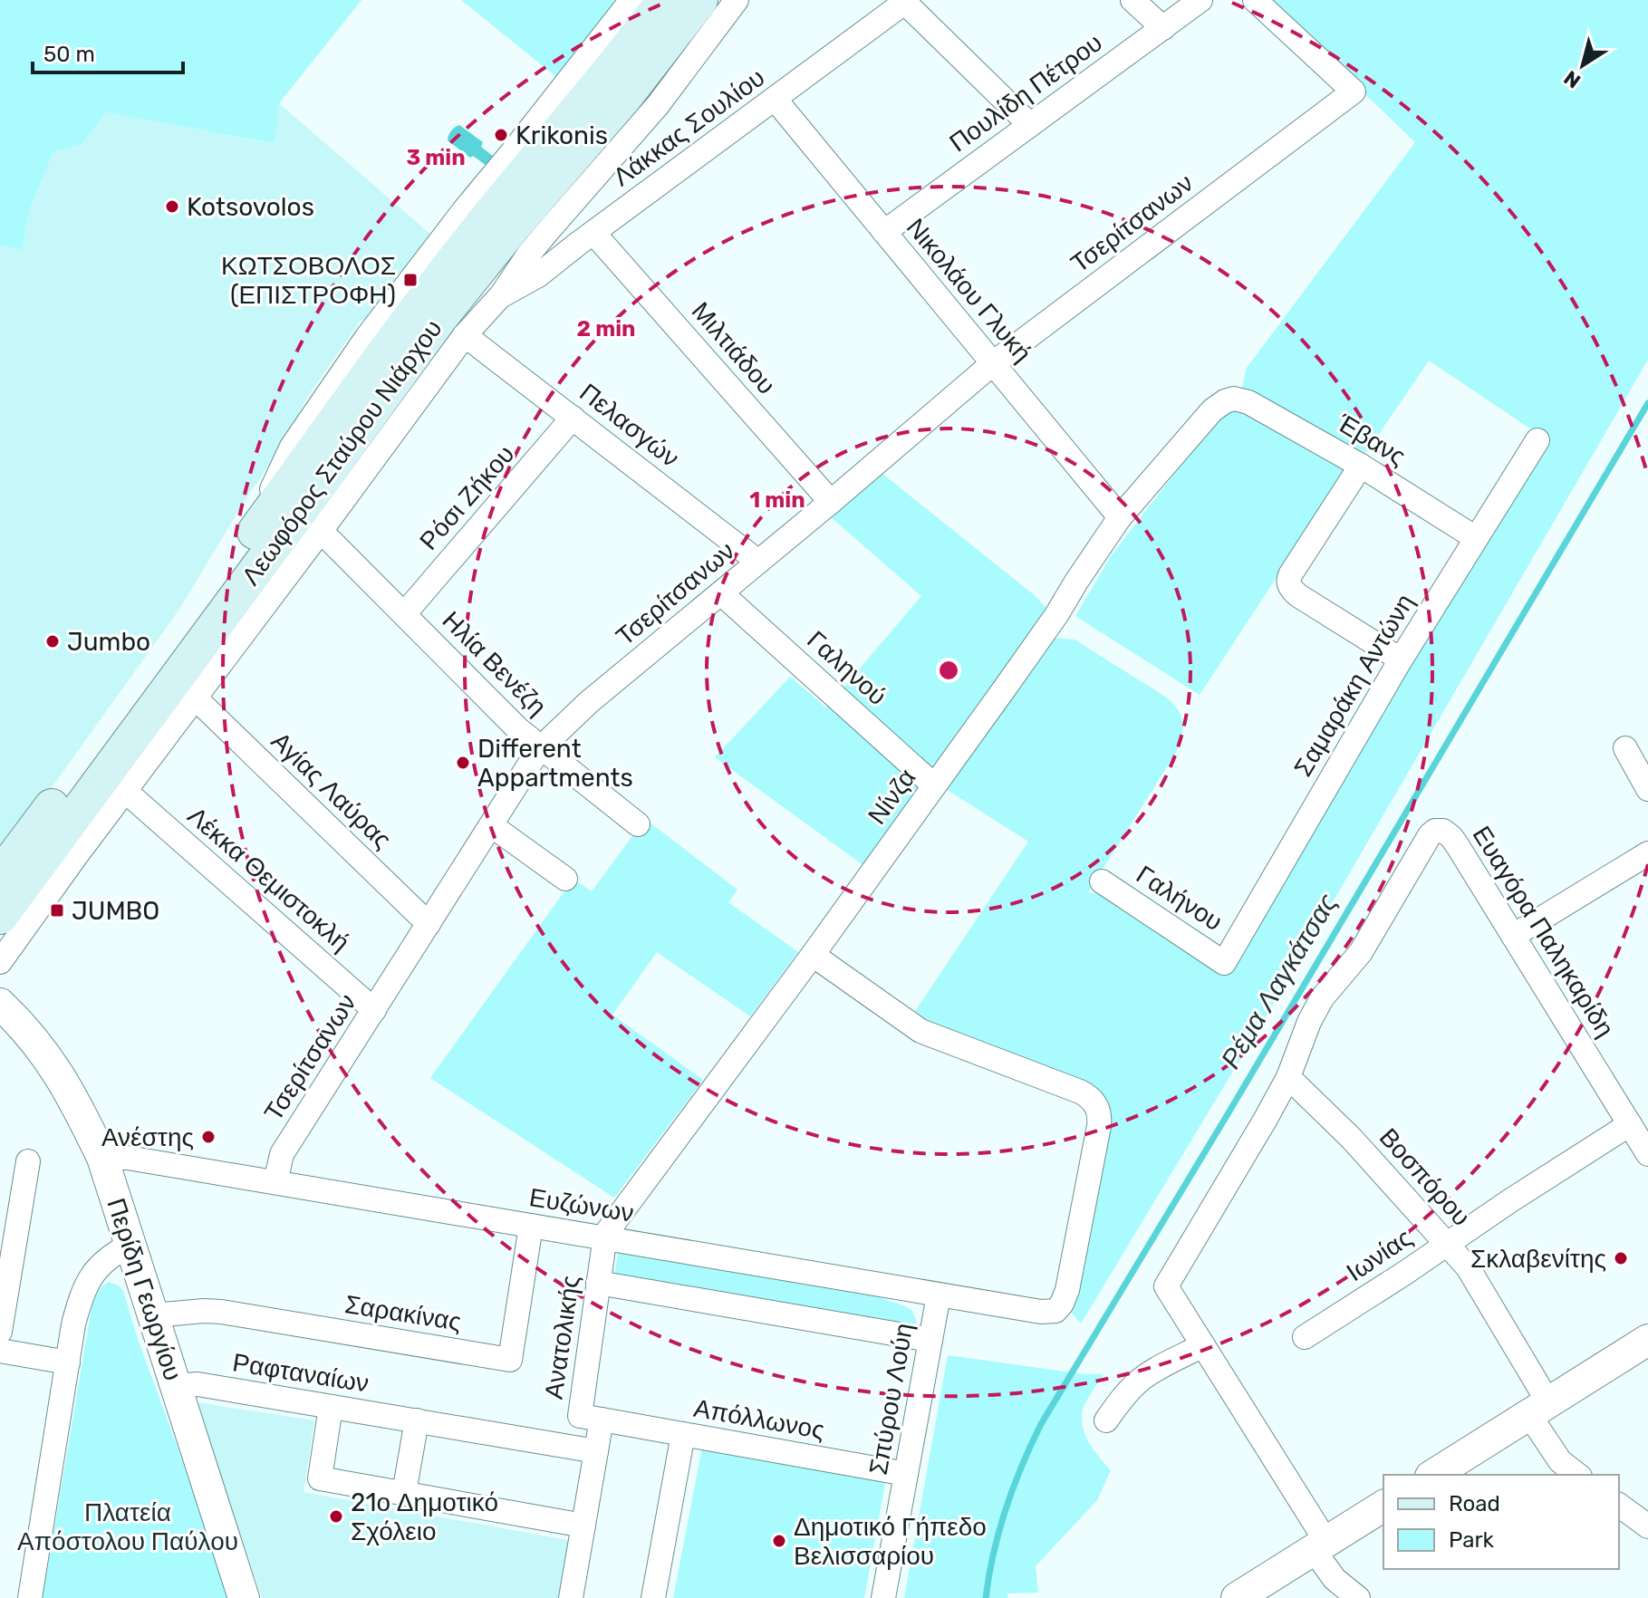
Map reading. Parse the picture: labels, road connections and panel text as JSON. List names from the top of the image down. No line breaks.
{"streets":{"main road":["Λεωφόρος Σταύρου Νιάρχου"],"street":["Πουλίδη Πέτρου","Λάκκας Σουλίου","Τσερίτσανων","Νικολάου Γλυκή","Μιλτιάδου","Πελασγών","Έβανς","Ρόσι Ζήκου","Ηλία Βενέζη","Γαληνού","Σαμαράκη Αντώνη","Αγίας Λαύρας","Νίνζα","Λέκκα Θεμιστοκλή","Γαλήνου","Ευαγόρα Παληκαρίδη","Βοσπόρου","Ευζώνων","Ιωνίας","Περίδη Γεωργίου","Σαρακίνας","Ανατολικής","Ραφταναίων","Σπύρου Λούη","Απόλλωνος"]},"crossings":[["Πουλίδη Πέτρου","Νικολάου Γλυκή"],["Λάκκας Σουλίου","Νικολάου Γλυκή"],["Λάκκας Σουλίου","Μιλτιάδου"],["Τσερίτσανων","Νικολάου Γλυκή"],["Τσερίτσανων","Μιλτιάδου"],["Τσερίτσανων","Πελασγών"],["Τσερίτσανων","Ηλία Βενέζη"],["Τσερίτσανων","Γαληνού"],["Τσερίτσανων","Αγίας Λαύρας"],["Τσερίτσανων","Λέκκα Θεμιστοκλή"],["Τσερίτσανων","Ευζώνων"],["Νικολάου Γλυκή","Νίνζα"],["Πελασγών","Ρόσι Ζήκου"],["Έβανς","Σαμαράκη Αντώνη"],["Έβανς","Νίνζα"],["Ρόσι Ζήκου","Ηλία Βενέζη"],["Γαληνού","Νίνζα"],["Σαμαράκη Αντώνη","Γαλήνου"],["Νίνζα","Ευζώνων"],["Νίνζα","Ανατολικής"],["Ευαγόρα Παληκαρίδη","Βοσπόρου"],["Ευαγόρα Παληκαρίδη","Ιωνίας"],["Βοσπόρου","Ιωνίας"],["Ευζώνων","Περίδη Γεωργίου"],["Ευζώνων","Σαρακίνας"],["Ευζώνων","Ανατολικής"],["Ευζώνων","Σπύρου Λούη"],["Περίδη Γεωργίου","Σαρακίνας"],["Περίδη Γεωργίου","Ραφταναίων"],["Ανατολικής","Απόλλωνος"],["Σπύρου Λούη","Απόλλωνος"]],"water":["Ρέμα Λαγκάτσας"],"parks":["Πλατεία Απόστολου Παύλου"],"places":{"other":["Krikonis","Kotsovolos","Jumbo","Different Appartments","Ανέστης","Σκλαβενίτης","21ο Δημοτικό Σχόλειο","Δημοτικό Γήπεδο Βελισσαρίου"],"transit":["ΚΩΤΣΟΒΟΛΟΣ (ΕΠΙΣΤΡΟΦΗ)","JUMBO"]},"legend":["Road","Park"],"scale_bar":"50 m","north":"bottom left","rings":["3 min","2 min","1 min"]}
